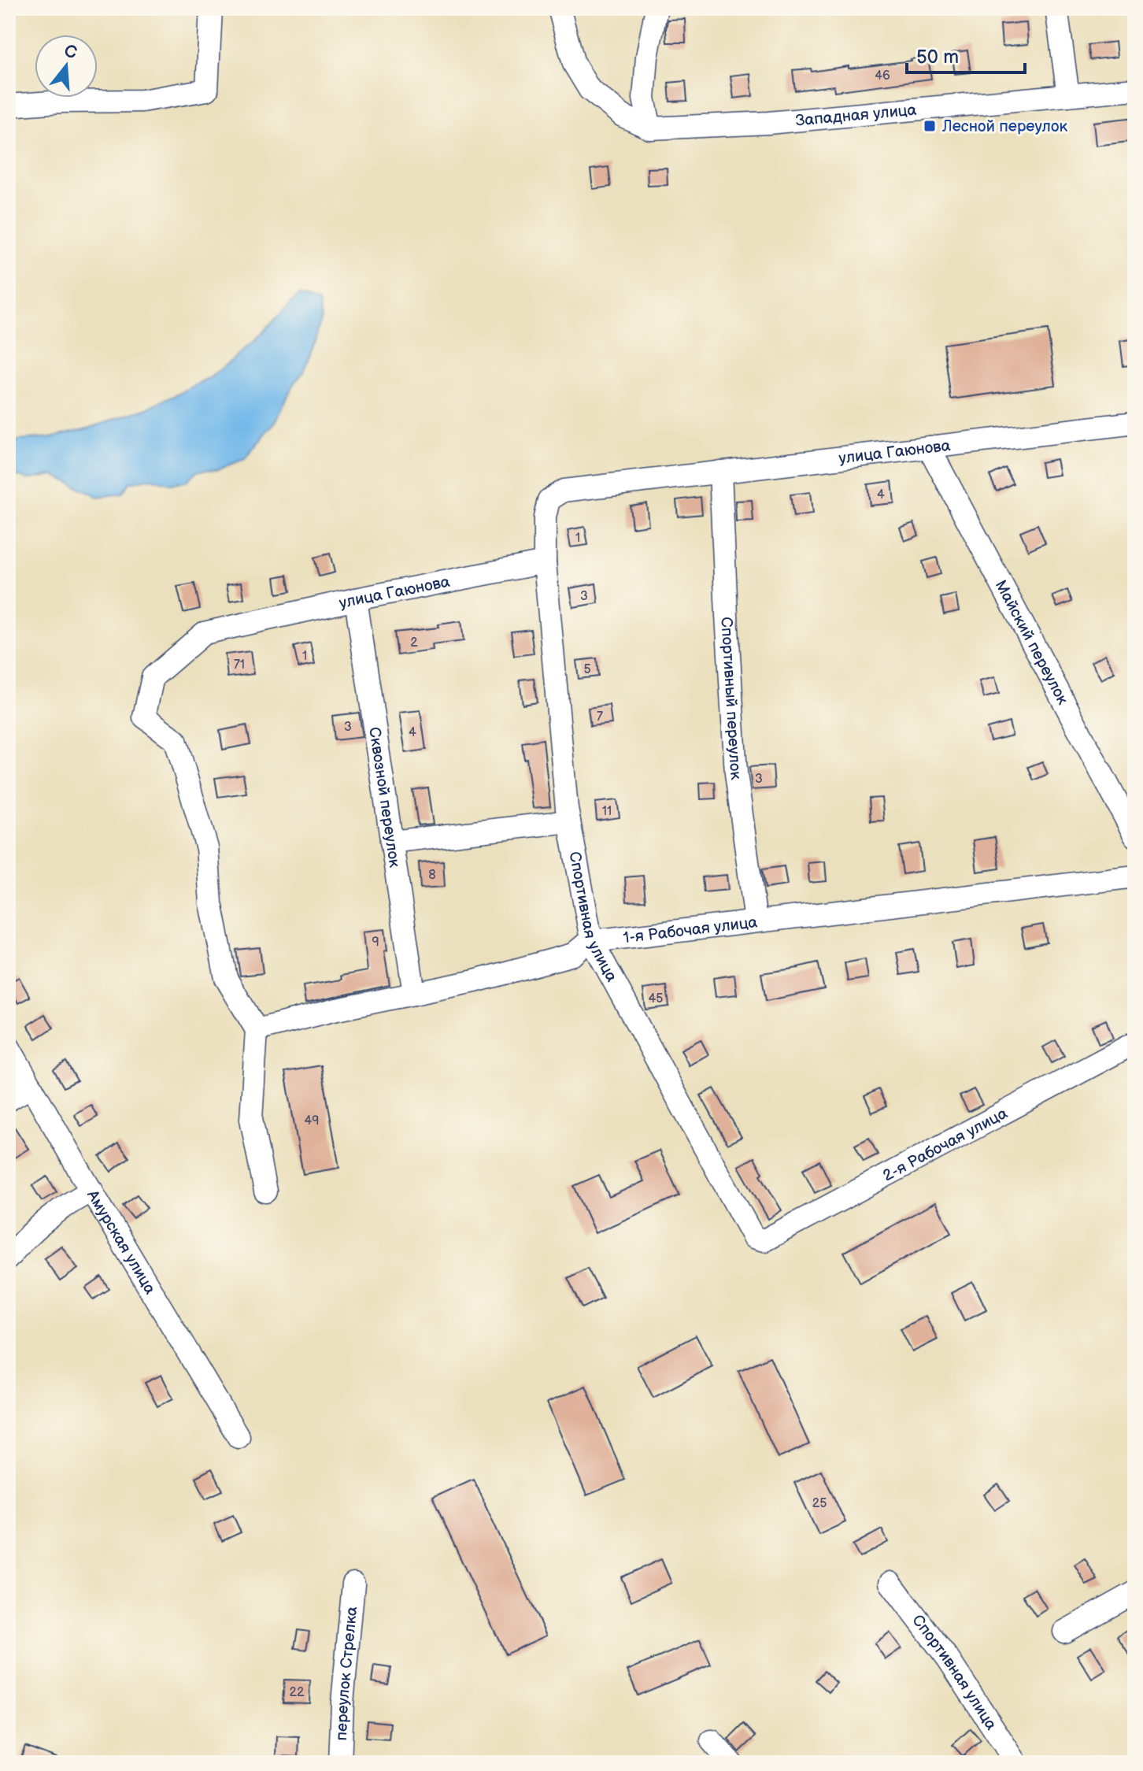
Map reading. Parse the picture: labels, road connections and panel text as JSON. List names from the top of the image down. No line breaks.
{"streets":{"street":["Западная улица","улица Гаюнова","Майский переулок","Спортивный переулок","Сквозной переулок","Спортивная улица","1-я Рабочая улица","2-я Рабочая улица","Амурская улица","переулок Стрелка"]},"crossings":[["улица Гаюнова","Майский переулок"],["улица Гаюнова","Спортивный переулок"],["улица Гаюнова","Сквозной переулок"],["улица Гаюнова","Спортивная улица"],["улица Гаюнова","1-я Рабочая улица"],["Спортивный переулок","1-я Рабочая улица"],["Сквозной переулок","1-я Рабочая улица"],["Спортивная улица","1-я Рабочая улица"],["Спортивная улица","2-я Рабочая улица"]],"places":{"transit":["Лесной переулок"]},"house_numbers":["46","4","1","3","2","1","71","5","7","3","4","3","11","8","9","45","49","25","22"],"scale_bar":"50 m","north":"top"}
